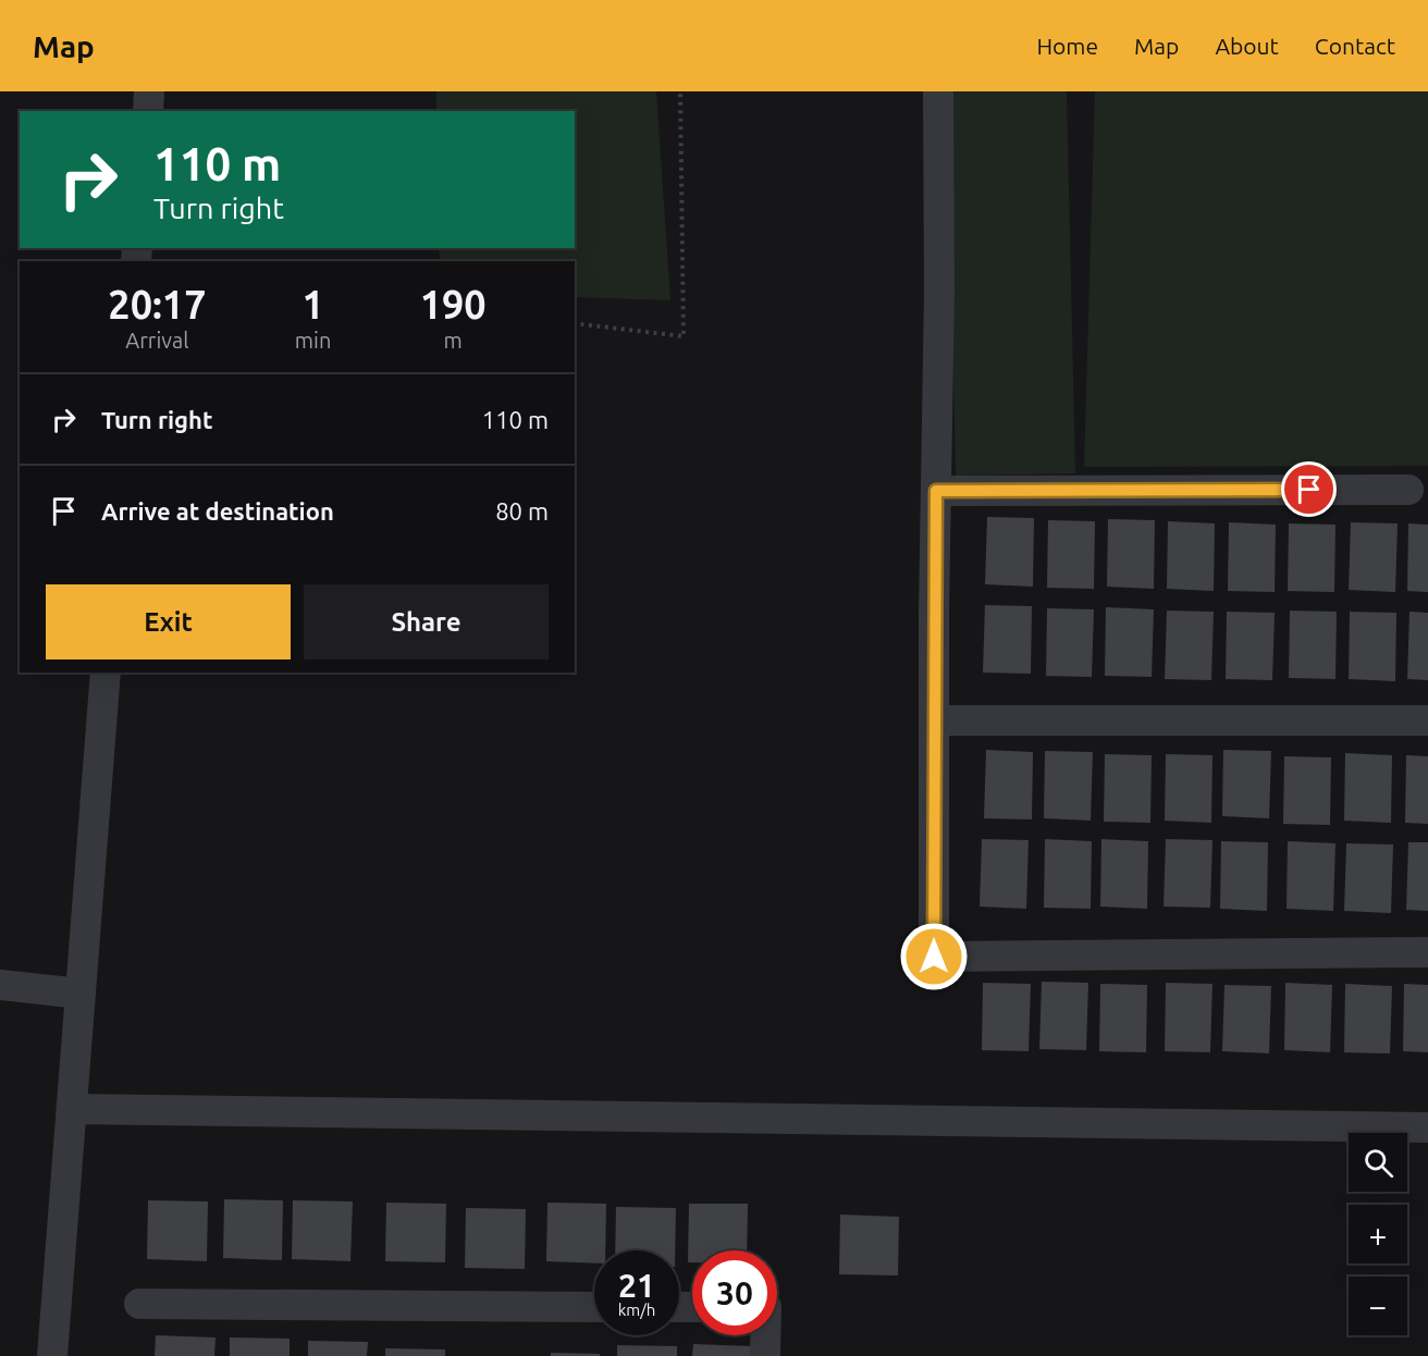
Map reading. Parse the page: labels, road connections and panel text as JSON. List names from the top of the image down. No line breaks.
{"page":{"header":"Map","nav":["Home","Map","About","Contact"],"turn":["110 m","Turn right"],"eta":["20:17","Arrival","1","min","190","m"],"list":[{"name":"Turn right","value":"110 m"},{"name":"Arrive at destination","value":"80 m"}],"buttons":["Exit","Share"],"map_buttons":["+","−"],"speed":"21 km/h","limit":"30"}}
